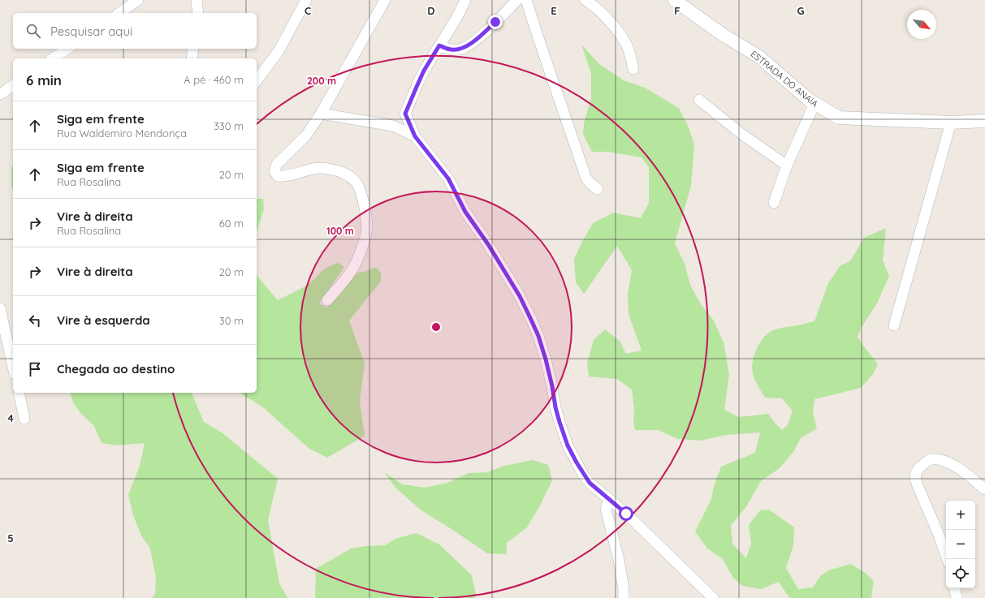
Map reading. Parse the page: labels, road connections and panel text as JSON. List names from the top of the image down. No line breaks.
{"streets":{"street":["ESTRADA DO ANAIA"]},"north":"bottom right","page":{"search":"Pesquisar aqui","heading":["6 min","A pé · 460 m"],"list":[["Siga em frente","Rua Waldemiro Mendonça","330 m"],["Siga em frente","Rua Rosalina","20 m"],["Vire à direita","Rua Rosalina","60 m"],["Vire à direita","20 m"],["Vire à esquerda","30 m"],"Chegada ao destino"],"map_buttons":["+","−"]},"grid":{"columns":["C","D","E","F","G"],"rows":["4","5"]},"rings":["200 m","100 m"]}
